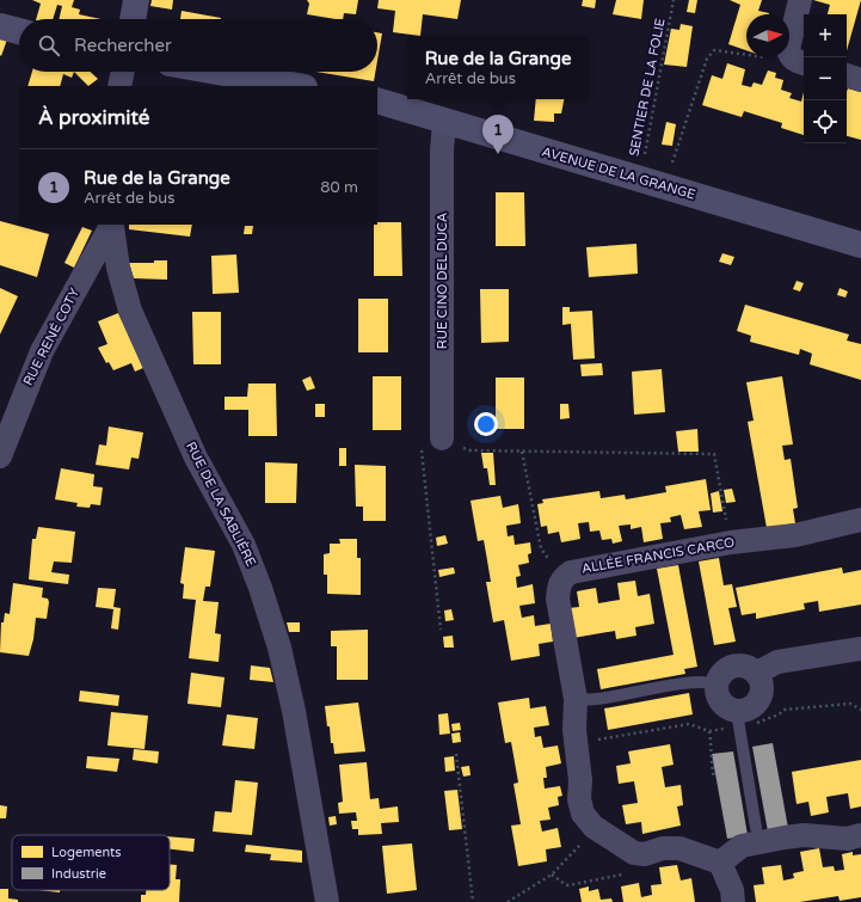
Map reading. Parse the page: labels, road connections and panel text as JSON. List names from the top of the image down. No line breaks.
{"streets":{"street":["AVENUE DE LA GRANGE","RUE CINO DEL DUCA","RUE RENÉ COTY","RUE DE LA SABLIÈRE","ALLÉE FRANCIS CARCO"],"path":["SENTIER DE LA FOLIE"]},"crossings":[["SENTIER DE LA FOLIE","AVENUE DE LA GRANGE"],["AVENUE DE LA GRANGE","RUE CINO DEL DUCA"],["RUE RENÉ COTY","RUE DE LA SABLIÈRE"]],"legend":["Logements","Industrie"],"north":"right","page":{"map_buttons":["+","−"],"search":"Rechercher","popup":["Rue de la Grange","Arrêt de bus"],"heading":"À proximité","pins":"1","list":[{"mark":"1","name":"Rue de la Grange","note":"Arrêt de bus","value":"80 m"}]}}
